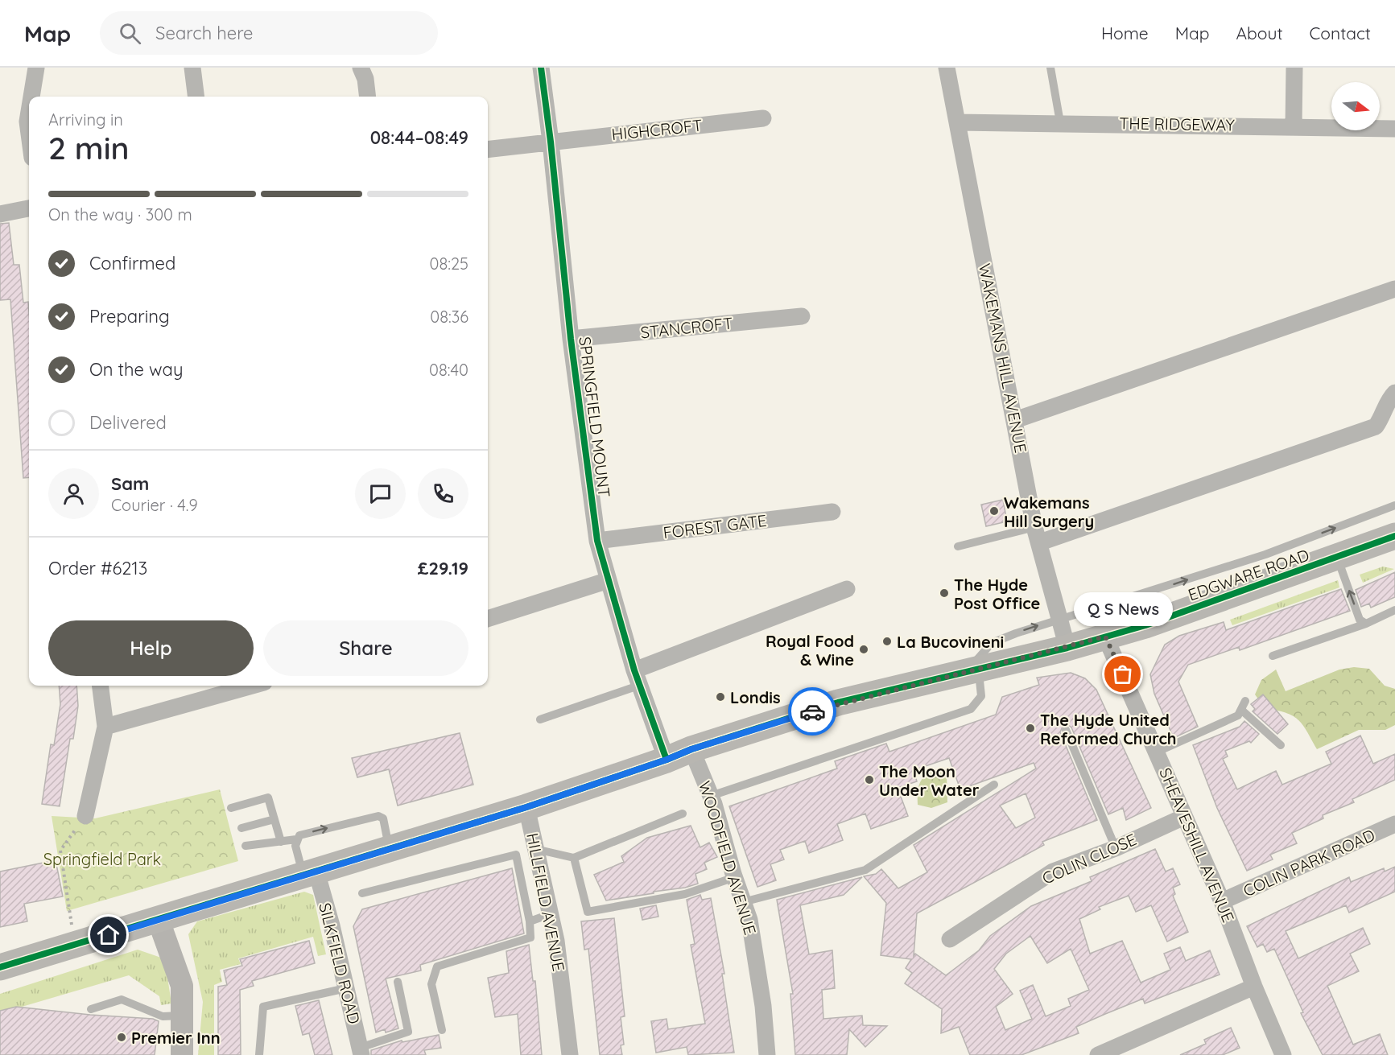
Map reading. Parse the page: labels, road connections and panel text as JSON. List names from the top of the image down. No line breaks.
{"streets":{"main road":["EDGWARE ROAD"],"street":["THE RIDGEWAY","HIGHCROFT","STANCROFT","WAKEMANS HILL AVENUE","SPRINGFIELD MOUNT","FOREST GATE","SHEAVESHILL AVENUE","WOODFIELD AVENUE","COLIN CLOSE","COLIN PARK ROAD","HILLFIELD AVENUE","SILKFIELD ROAD"]},"crossings":[["THE RIDGEWAY","WAKEMANS HILL AVENUE"],["HIGHCROFT","SPRINGFIELD MOUNT"],["STANCROFT","SPRINGFIELD MOUNT"],["WAKEMANS HILL AVENUE","EDGWARE ROAD"],["SPRINGFIELD MOUNT","FOREST GATE"],["SPRINGFIELD MOUNT","EDGWARE ROAD"],["EDGWARE ROAD","SHEAVESHILL AVENUE"],["EDGWARE ROAD","WOODFIELD AVENUE"],["EDGWARE ROAD","HILLFIELD AVENUE"],["EDGWARE ROAD","SILKFIELD ROAD"],["SHEAVESHILL AVENUE","COLIN CLOSE"],["SHEAVESHILL AVENUE","COLIN PARK ROAD"]],"parks":["Springfield Park"],"places":["Wakemans Hill Surgery","The Hyde Post Office","La Bucovineni","Royal Food & Wine","Q S News","Londis","The Hyde United Reformed Church","The Moon Under Water","Premier Inn"],"north":"right","page":{"header":"Map","search":"Search here","nav":["Home","Map","About","Contact"],"heading":["2 min","Arriving in","08:44–08:49"],"panel":["Sam","Courier · 4.9","Order #6213","£29.19"],"bar":"On the way · 300 m","list":[["Confirmed","08:25"],["Preparing","08:36"],["On the way","08:40"],"Delivered"],"bubble":"Q S News","buttons":["Help","Share"]}}
